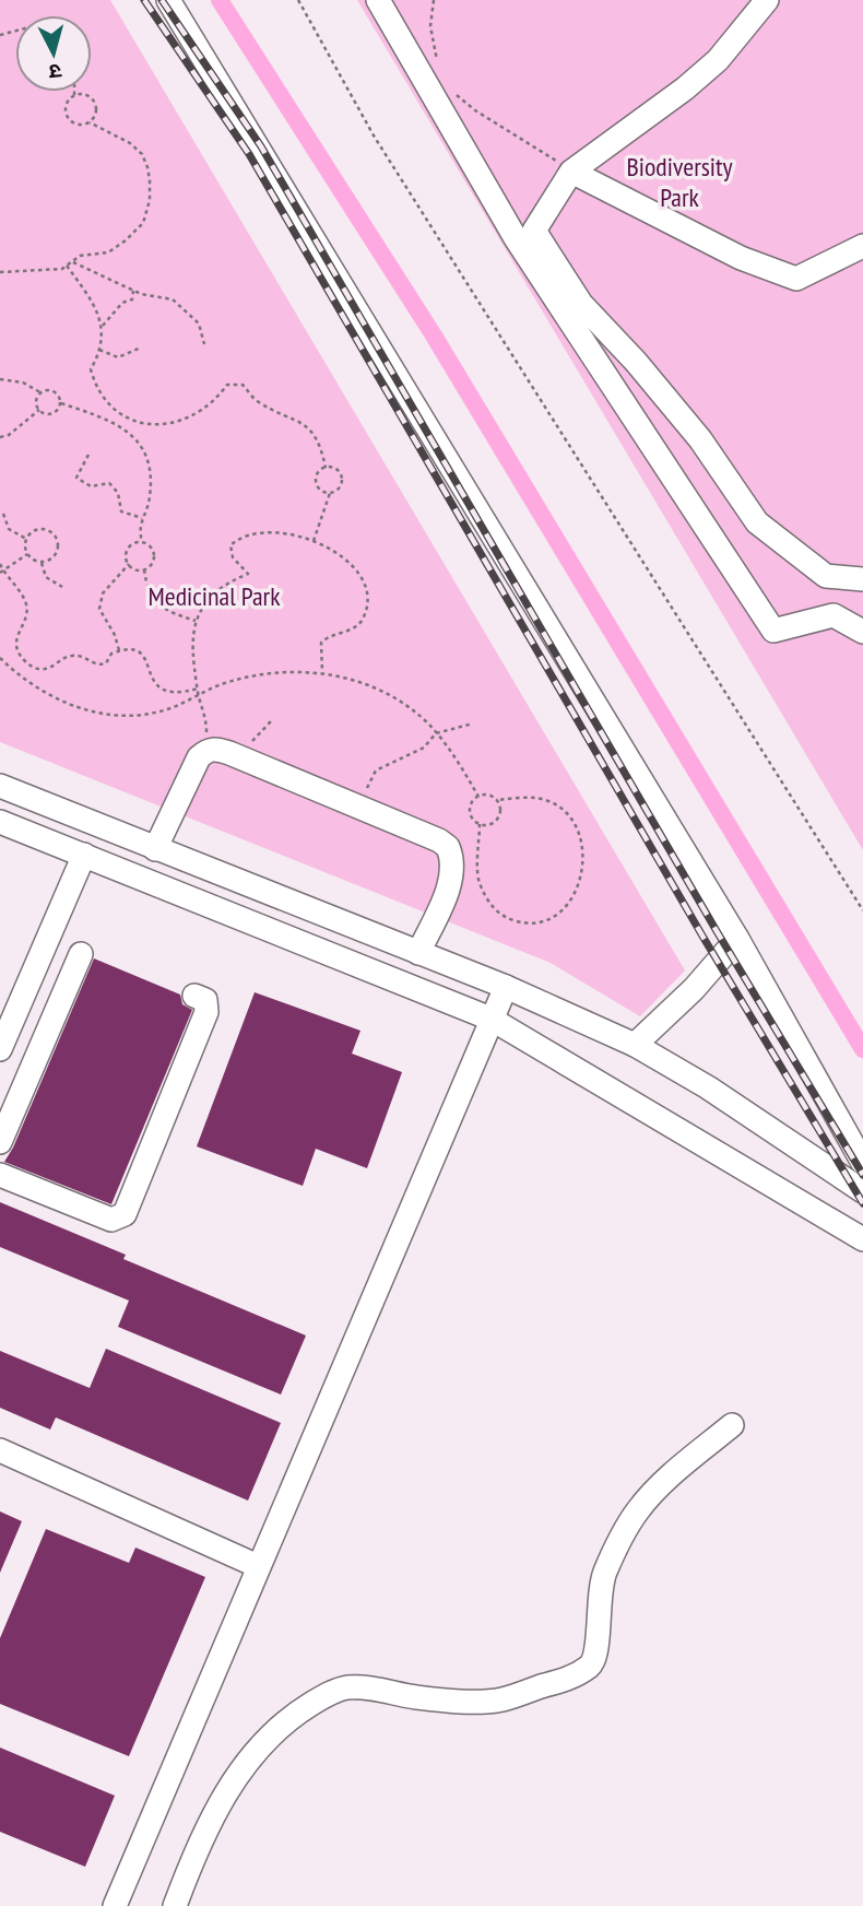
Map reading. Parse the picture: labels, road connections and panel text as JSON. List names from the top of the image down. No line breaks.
{"parks":["Biodiversity Park","Medicinal Park"],"north":"bottom"}
